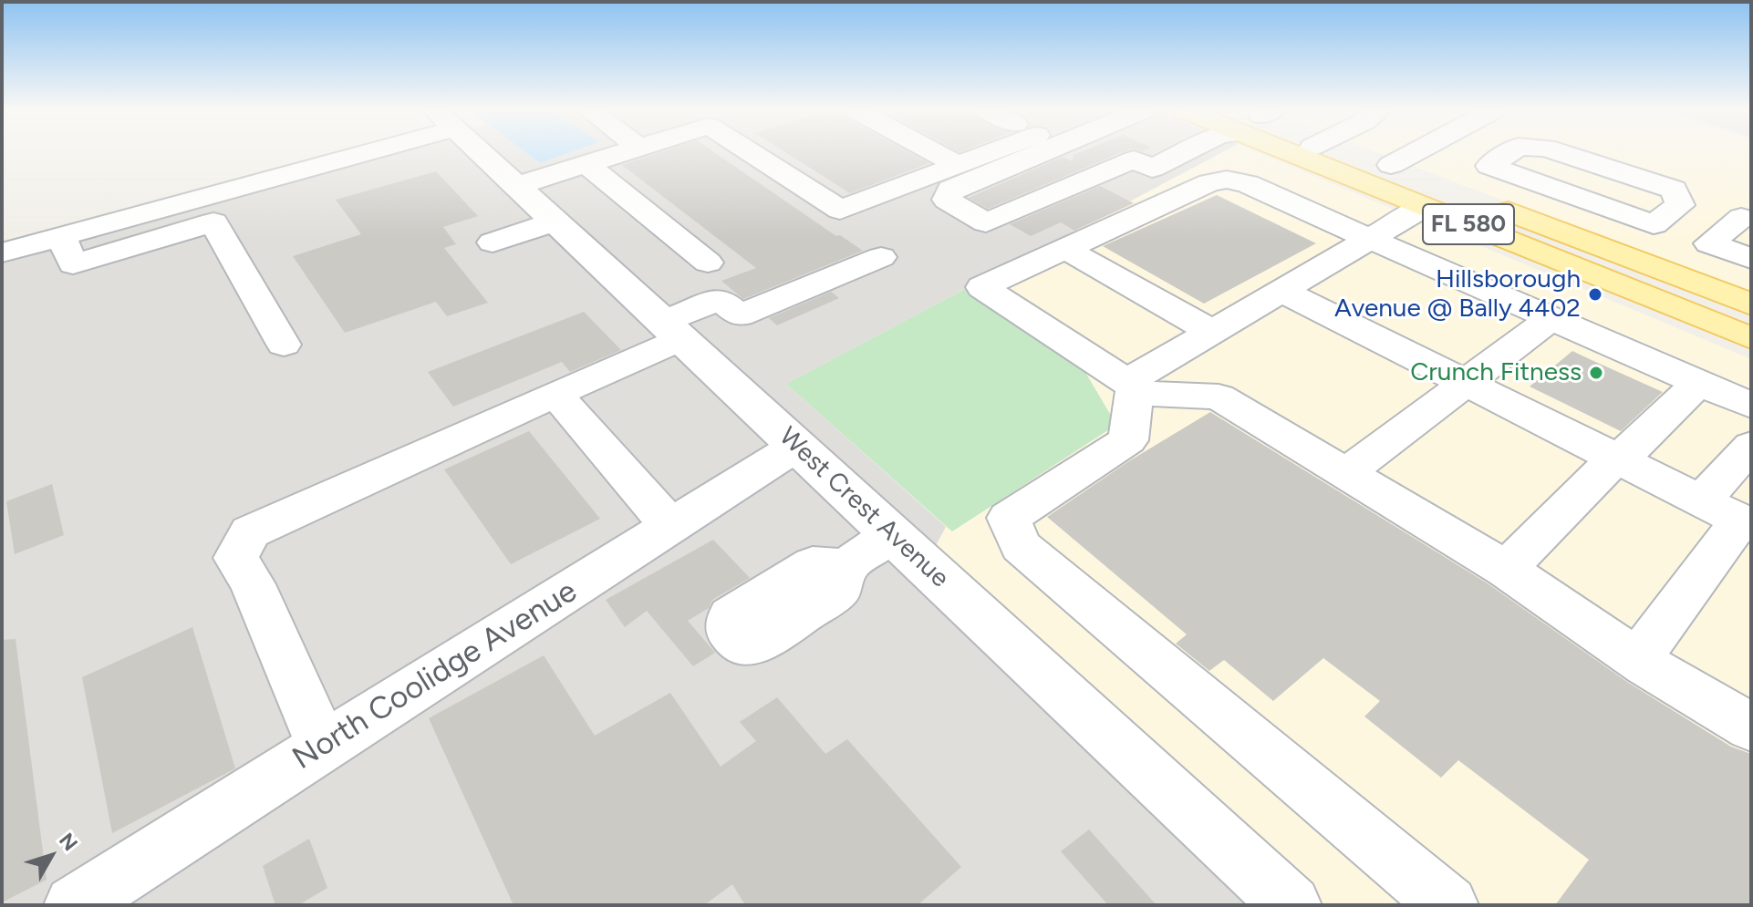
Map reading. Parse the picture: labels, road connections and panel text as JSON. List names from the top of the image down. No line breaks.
{"streets":{"main road":["FL 580"],"street":["West Crest Avenue","North Coolidge Avenue"]},"crossings":[["West Crest Avenue","North Coolidge Avenue"]],"places":["Hillsborough Avenue @ Bally 4402","Crunch Fitness"],"north":"top right"}
